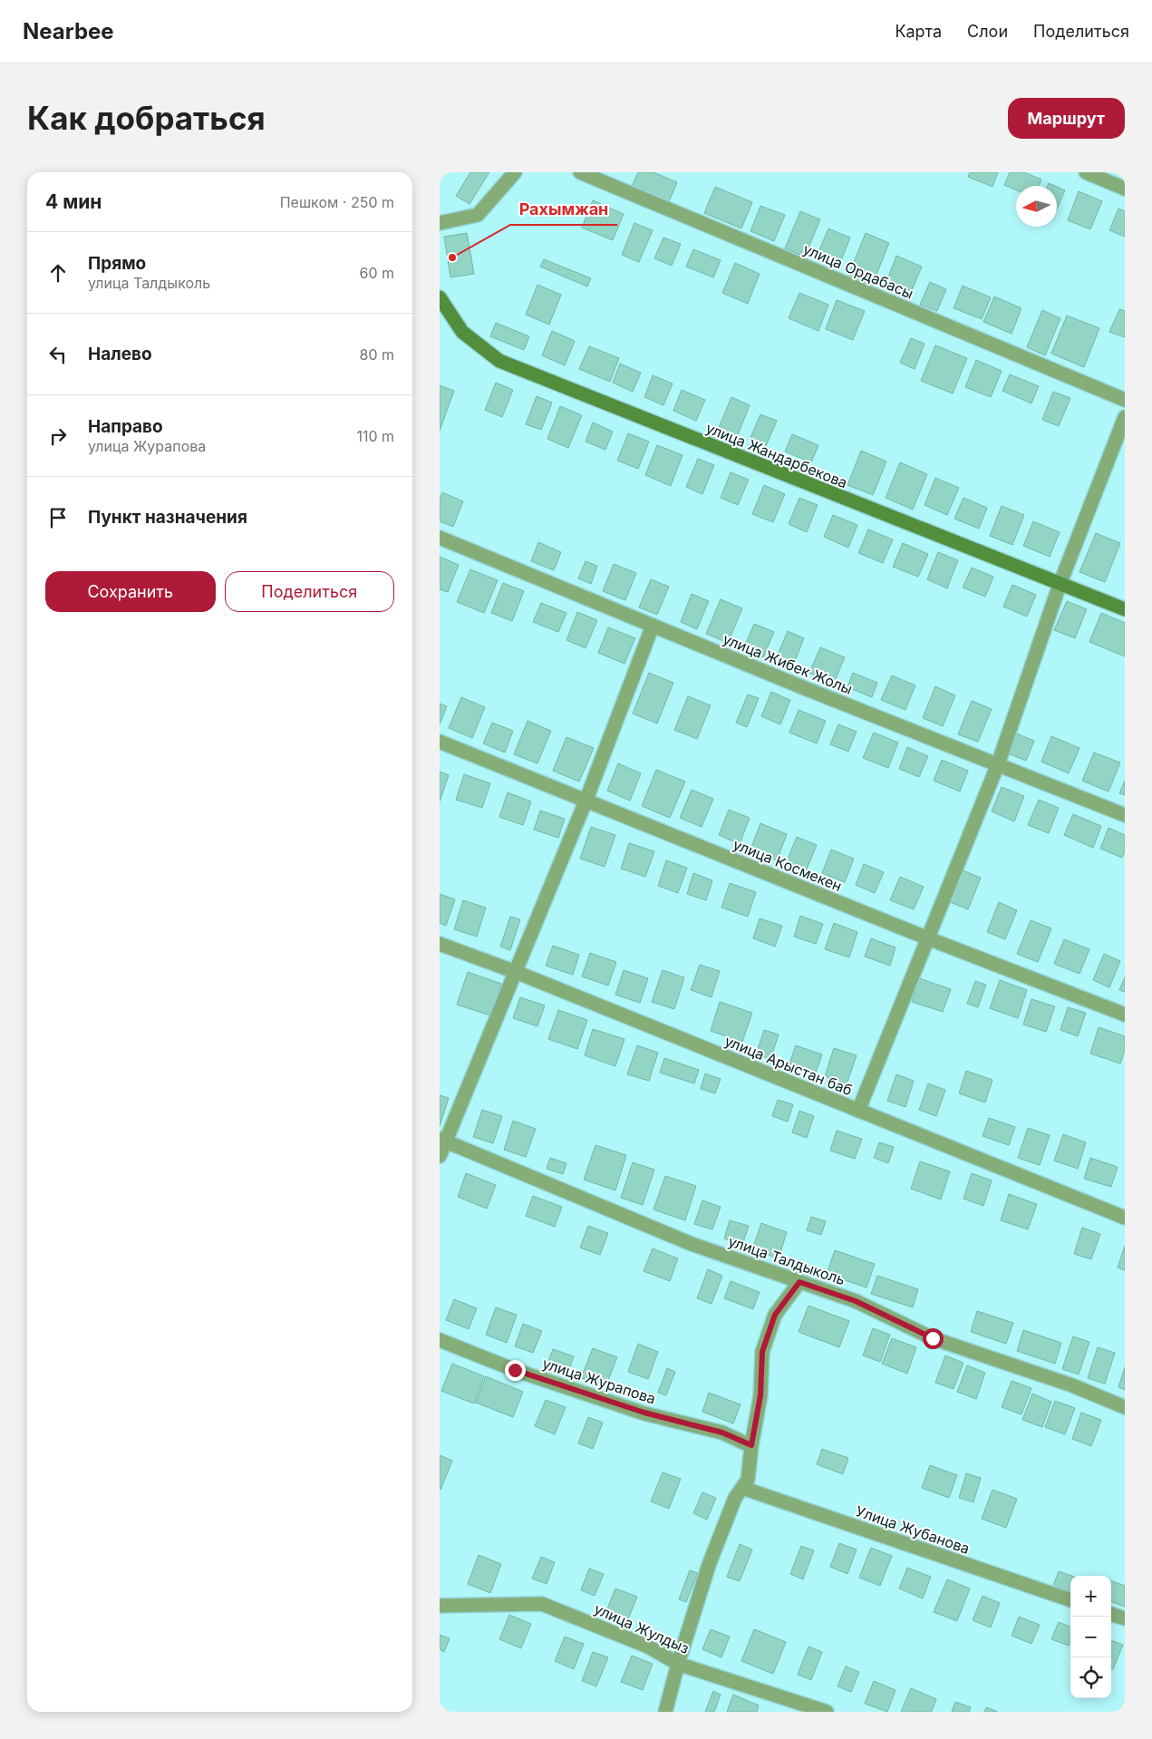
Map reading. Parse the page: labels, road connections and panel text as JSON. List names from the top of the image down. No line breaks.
{"streets":{"street":["улица Ордабасы","улица Жандарбекова","улица Жибек Жолы","улица Космекен","улица Арыстан баб","улица Талдыколь","улица Журапова","Улица Жубанова","улица Жулдыз"]},"places":["Рахымжан"],"north":"left","page":{"header":"Nearbee","nav":["Карта","Слои","Поделиться"],"buttons":["Маршрут",["Сохранить","Поделиться"]],"title":"Как добраться","heading":["4 мин","Пешком · 250 m"],"list":[["Прямо","улица Талдыколь","60 m"],["Налево","80 m"],["Направо","улица Журапова","110 m"],"Пункт назначения"],"map_buttons":["+","−"]}}
